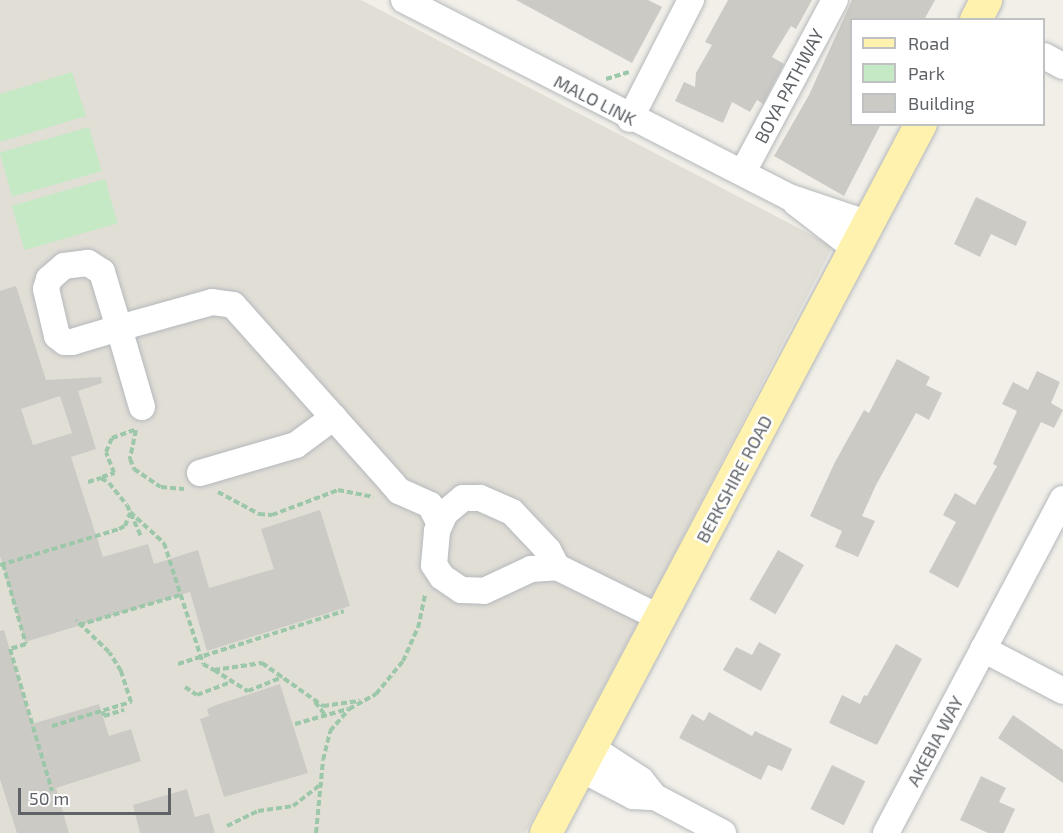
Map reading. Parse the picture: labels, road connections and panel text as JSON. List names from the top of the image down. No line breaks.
{"streets":{"main road":["BERKSHIRE ROAD"],"street":["BOYA PATHWAY","MALO LINK","AKEBIA WAY"]},"crossings":[["BOYA PATHWAY","MALO LINK"],["MALO LINK","BERKSHIRE ROAD"]],"legend":["Road","Park","Building"],"scale_bar":"50 m"}
